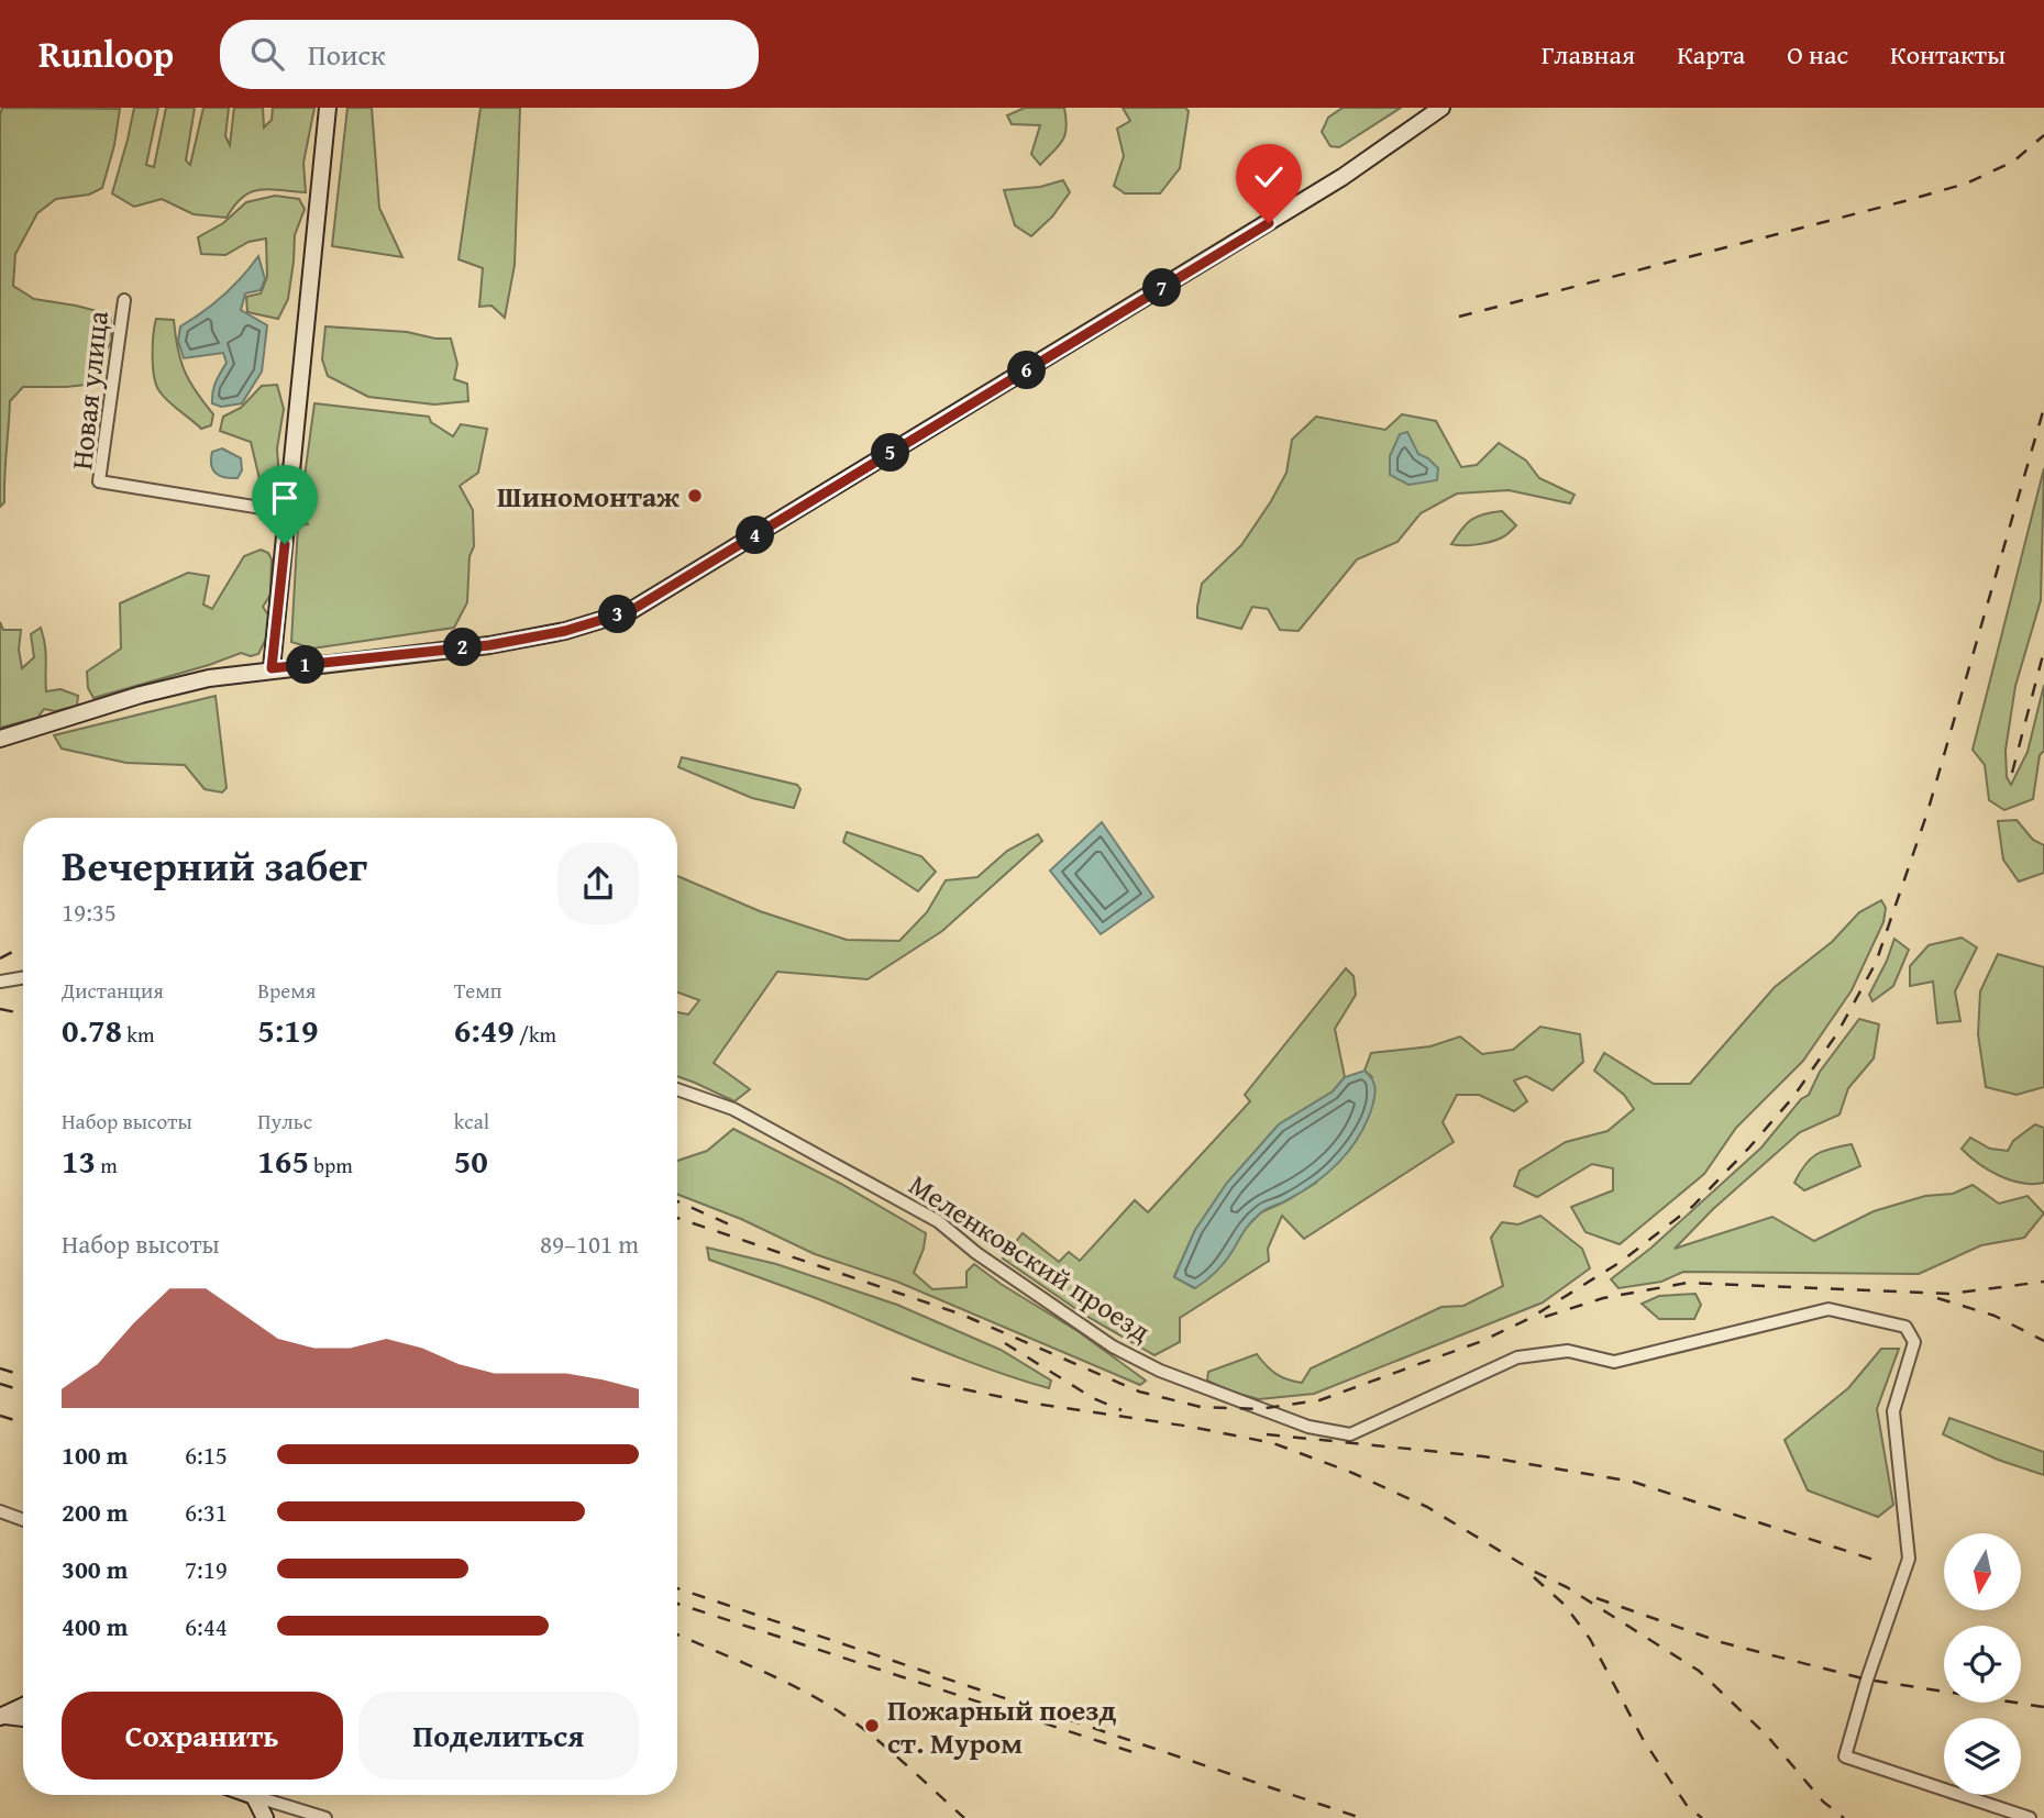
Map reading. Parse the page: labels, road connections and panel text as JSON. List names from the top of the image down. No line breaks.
{"streets":{"street":["Новая улица","Меленковский проезд"]},"places":["Шиномонтаж","Пожарный поезд ст. Муром"],"north":"bottom","page":{"header":"Runloop","search":"Поиск","nav":["Главная","Карта","О нас","Контакты"],"pins":["7","6","5","4","3","2","1"],"heading":["Вечерний забег","19:35"],"stats":[["Дистанция","0.78 km"],["Время","5:19"],["Темп","6:49 /km"],["Набор высоты","13 m"],["Пульс","165 bpm"],["kcal","50"]],"chart":["Набор высоты","89–101 m"],"list":[{"name":"100 m","note":"6:15"},{"name":"200 m","note":"6:31"},{"name":"300 m","note":"7:19"},{"name":"400 m","note":"6:44"}],"buttons":["Сохранить","Поделиться"]}}
